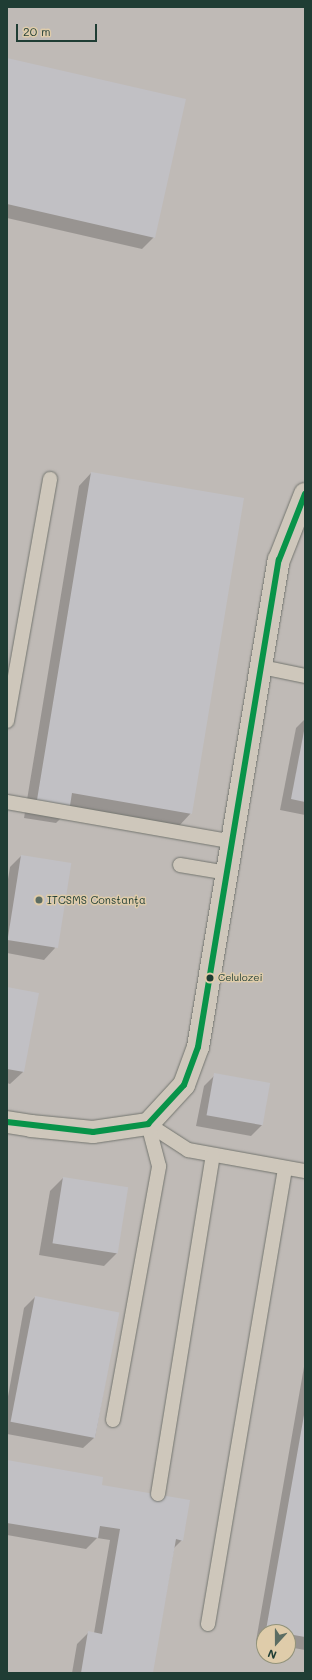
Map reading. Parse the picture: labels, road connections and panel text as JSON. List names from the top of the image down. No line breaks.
{"places":["ITCSMS Constanța","Celulozei"],"scale_bar":"20 m","north":"bottom"}
